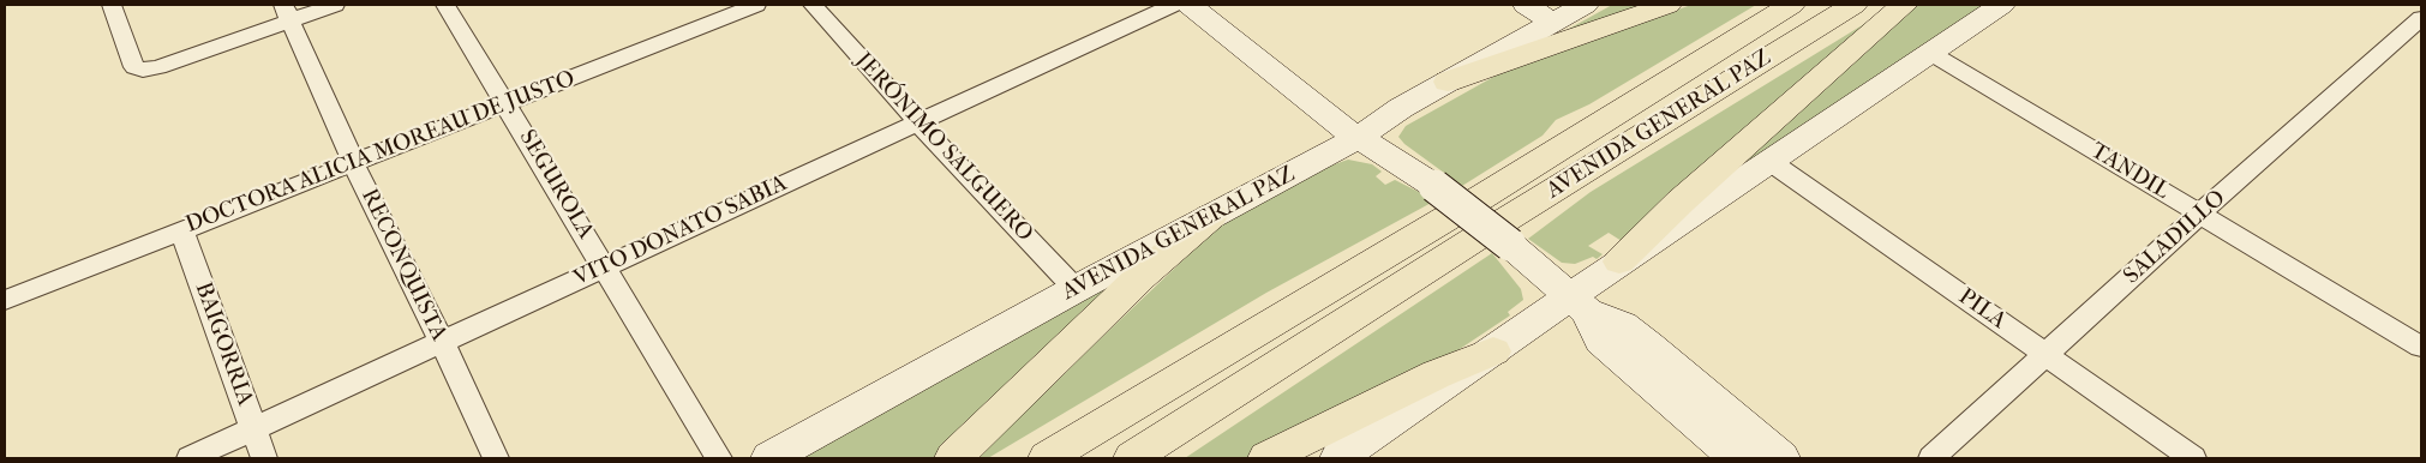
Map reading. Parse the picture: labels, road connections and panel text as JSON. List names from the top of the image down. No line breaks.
{"streets":{"highway":["AVENIDA GENERAL PAZ"],"street":["JERÓNIMO SALGUERO","DOCTORA ALICIA MOREAU DE JUSTO","TANDIL","SEGUROLA","VITO DONATO SABIA","SALADILLO","RECONQUISTA","PILA","BAIGORRIA"]},"crossings":[["AVENIDA GENERAL PAZ","JERÓNIMO SALGUERO"],["JERÓNIMO SALGUERO","VITO DONATO SABIA"],["DOCTORA ALICIA MOREAU DE JUSTO","SEGUROLA"],["DOCTORA ALICIA MOREAU DE JUSTO","RECONQUISTA"],["DOCTORA ALICIA MOREAU DE JUSTO","BAIGORRIA"],["TANDIL","SALADILLO"],["SEGUROLA","VITO DONATO SABIA"],["VITO DONATO SABIA","RECONQUISTA"],["VITO DONATO SABIA","BAIGORRIA"],["SALADILLO","PILA"]]}
